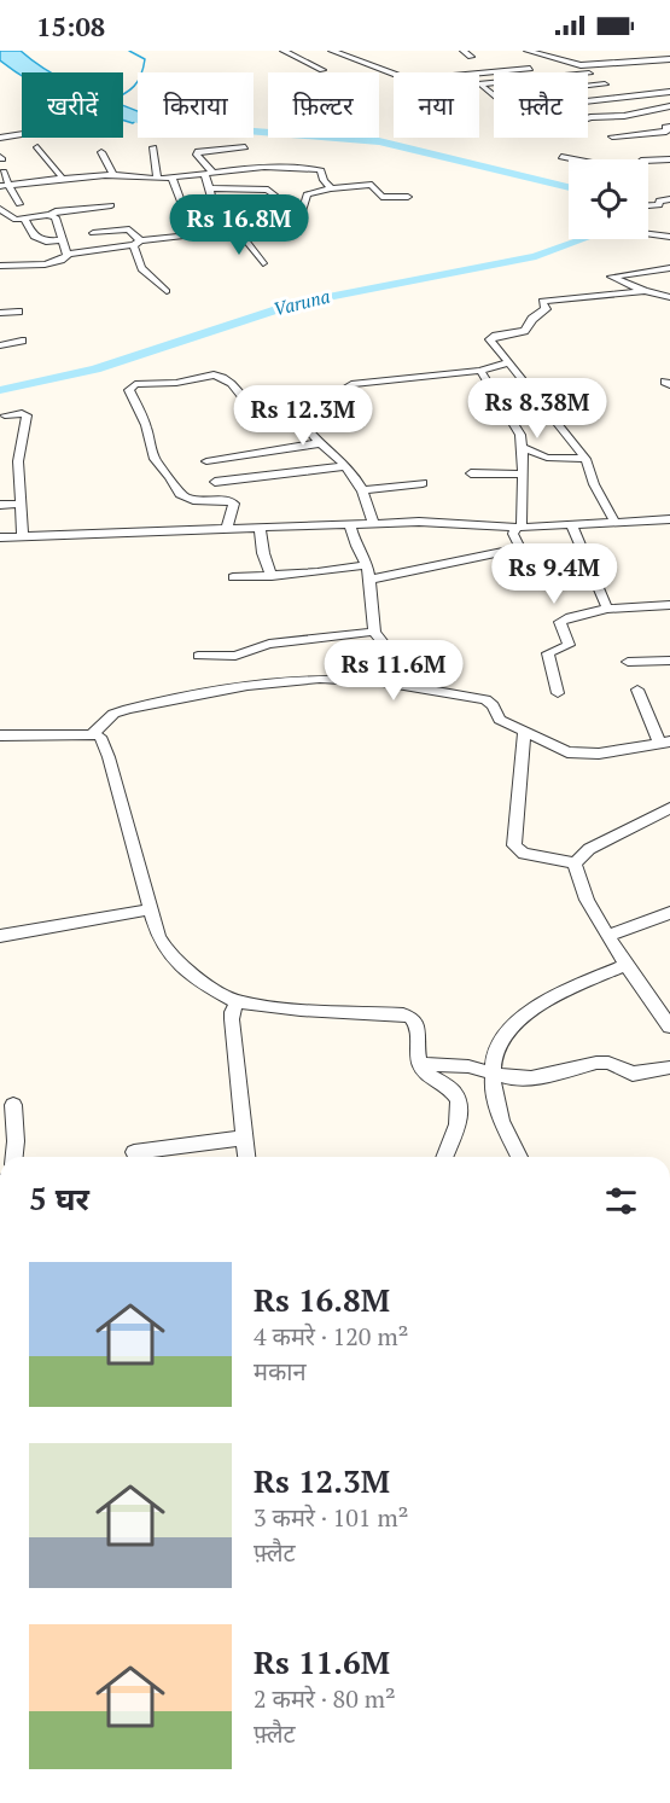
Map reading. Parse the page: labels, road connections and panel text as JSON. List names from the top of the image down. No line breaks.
{"water":["Varuna"],"page":{"status":"15:08","chip":["खरीदें","किराया","फ़िल्टर","नया","फ़्लैट"],"price":["Rs 16.8M","Rs 8.38M","Rs 12.3M","Rs 9.4M","Rs 11.6M"],"heading":"5 घर","list":[{"name":"Rs 16.8M","note":"4 कमरे · 120 m² · मकान"},{"name":"Rs 12.3M","note":"3 कमरे · 101 m² · फ़्लैट"},{"name":"Rs 11.6M","note":"2 कमरे · 80 m² · फ़्लैट"}]}}
